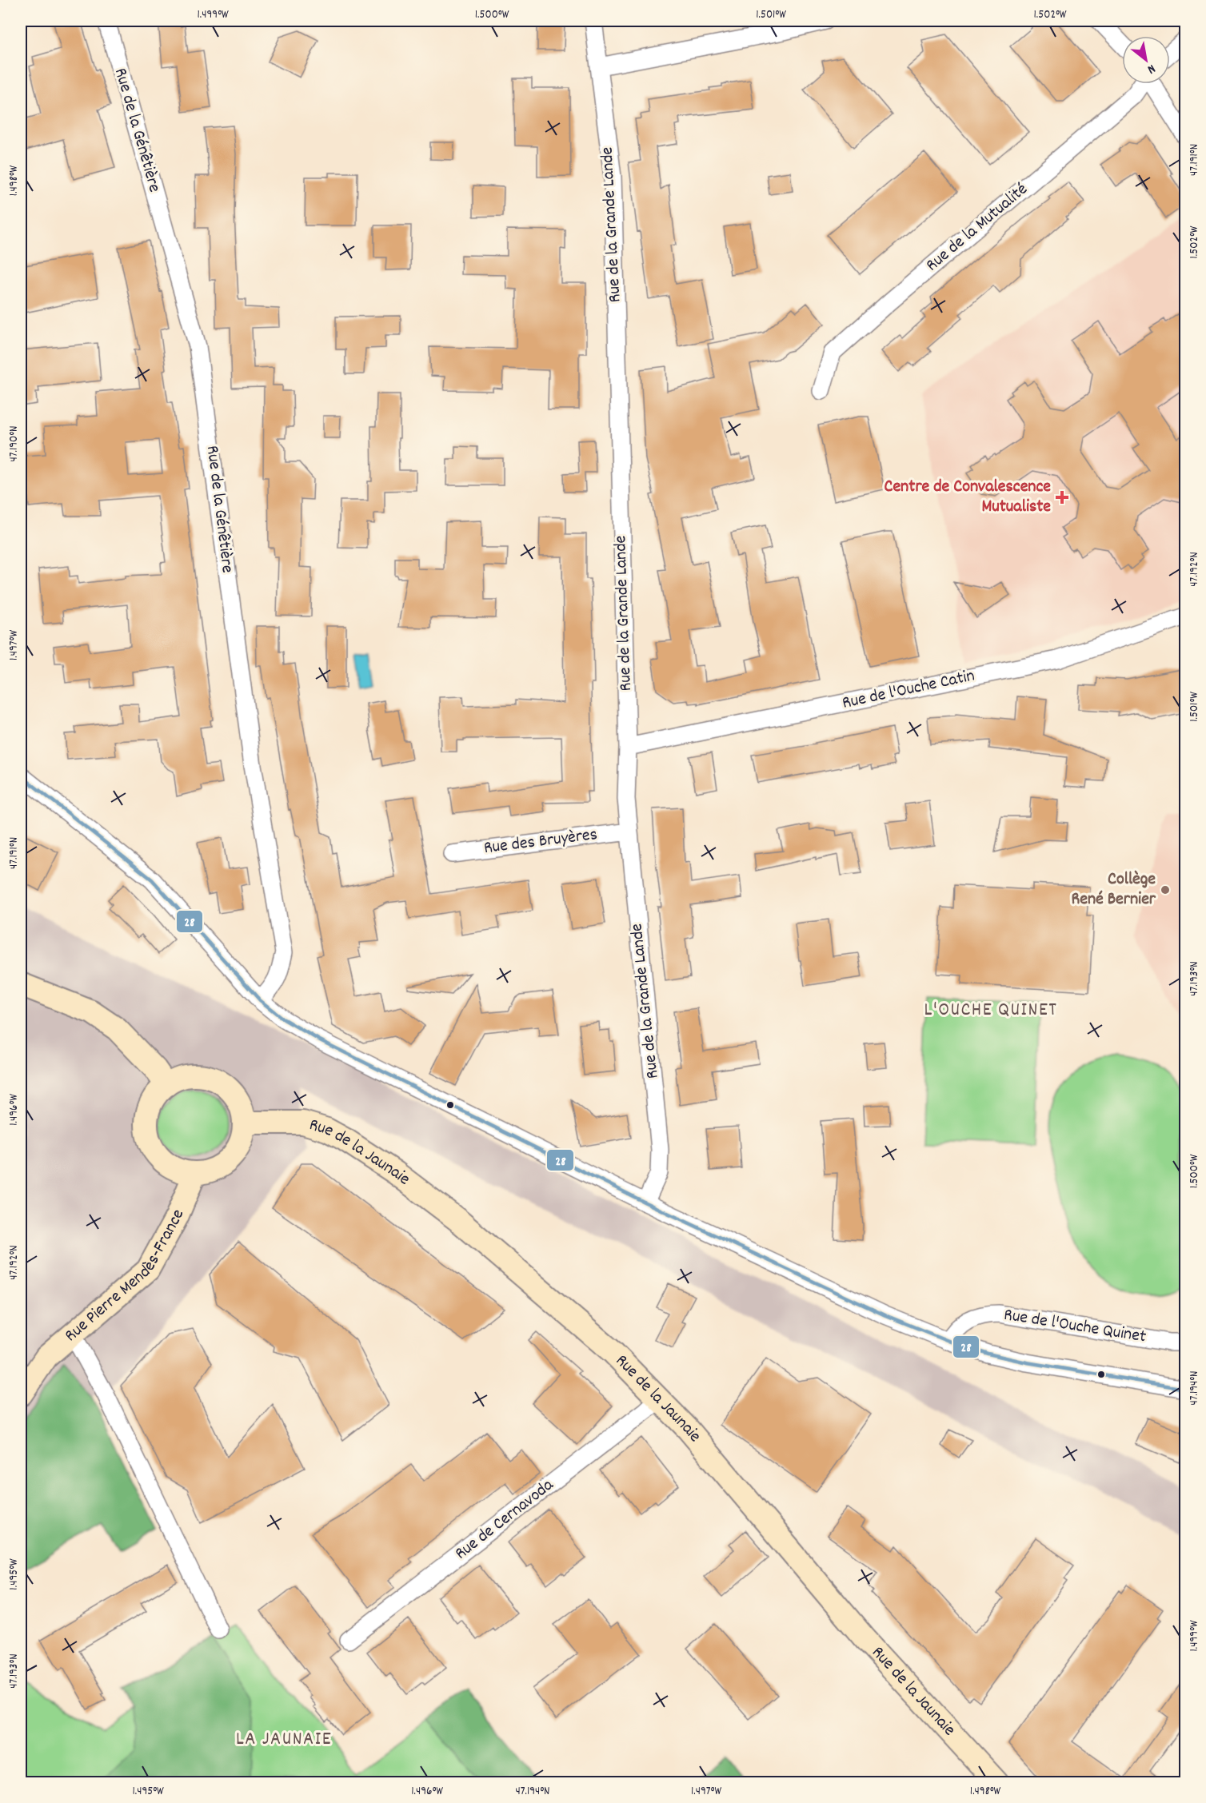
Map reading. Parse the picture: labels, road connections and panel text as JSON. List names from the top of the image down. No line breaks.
{"streets":{"street":["Rue de la Génêtière","Rue de la Grande Lande","Rue de la Mutualité","Rue de l'Ouche Catin","Rue des Bruyères","Rue de la Jaunaie","Rue Pierre Mendès-France","Rue de l'Ouche Quinet","Rue de Cernavoda"]},"crossings":[["Rue de la Grande Lande","Rue de l'Ouche Catin"],["Rue de la Grande Lande","Rue des Bruyères"],["Rue de la Jaunaie","Rue Pierre Mendès-France"],["Rue de la Jaunaie","Rue de Cernavoda"]],"districts":["L'OUCHE QUINET","LA JAUNAIE"],"places":{"health":["Centre de Convalescence Mutualiste"],"other":["Collège René Bernier"]},"lines":["transit line 28"],"north":"bottom right","coordinates":["1.499°W","1.500°W","1.501°W","1.502°W","47.191°N","1.498°W","47.190°N","47.192°N","1.497°W","47.193°N","1.496°W","47.194°N","1.495°W"]}
